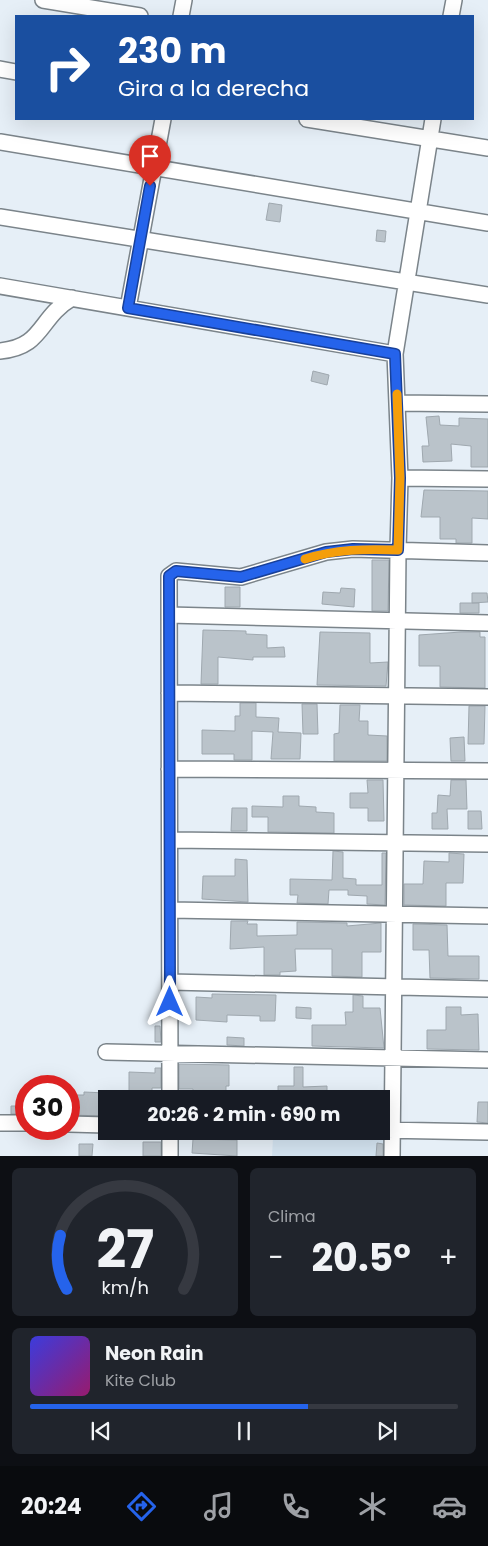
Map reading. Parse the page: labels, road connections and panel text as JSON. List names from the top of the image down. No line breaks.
{"page":{"turn":["230 m","Gira a la derecha"],"limit":"30","trip":"20:26 · 2 min · 690 m","tile":"Clima","heat":["−","20.5°","+"],"song":["Neon Rain","Kite Club"],"tabs":"20:24","gauge":["27","km/h"]}}
